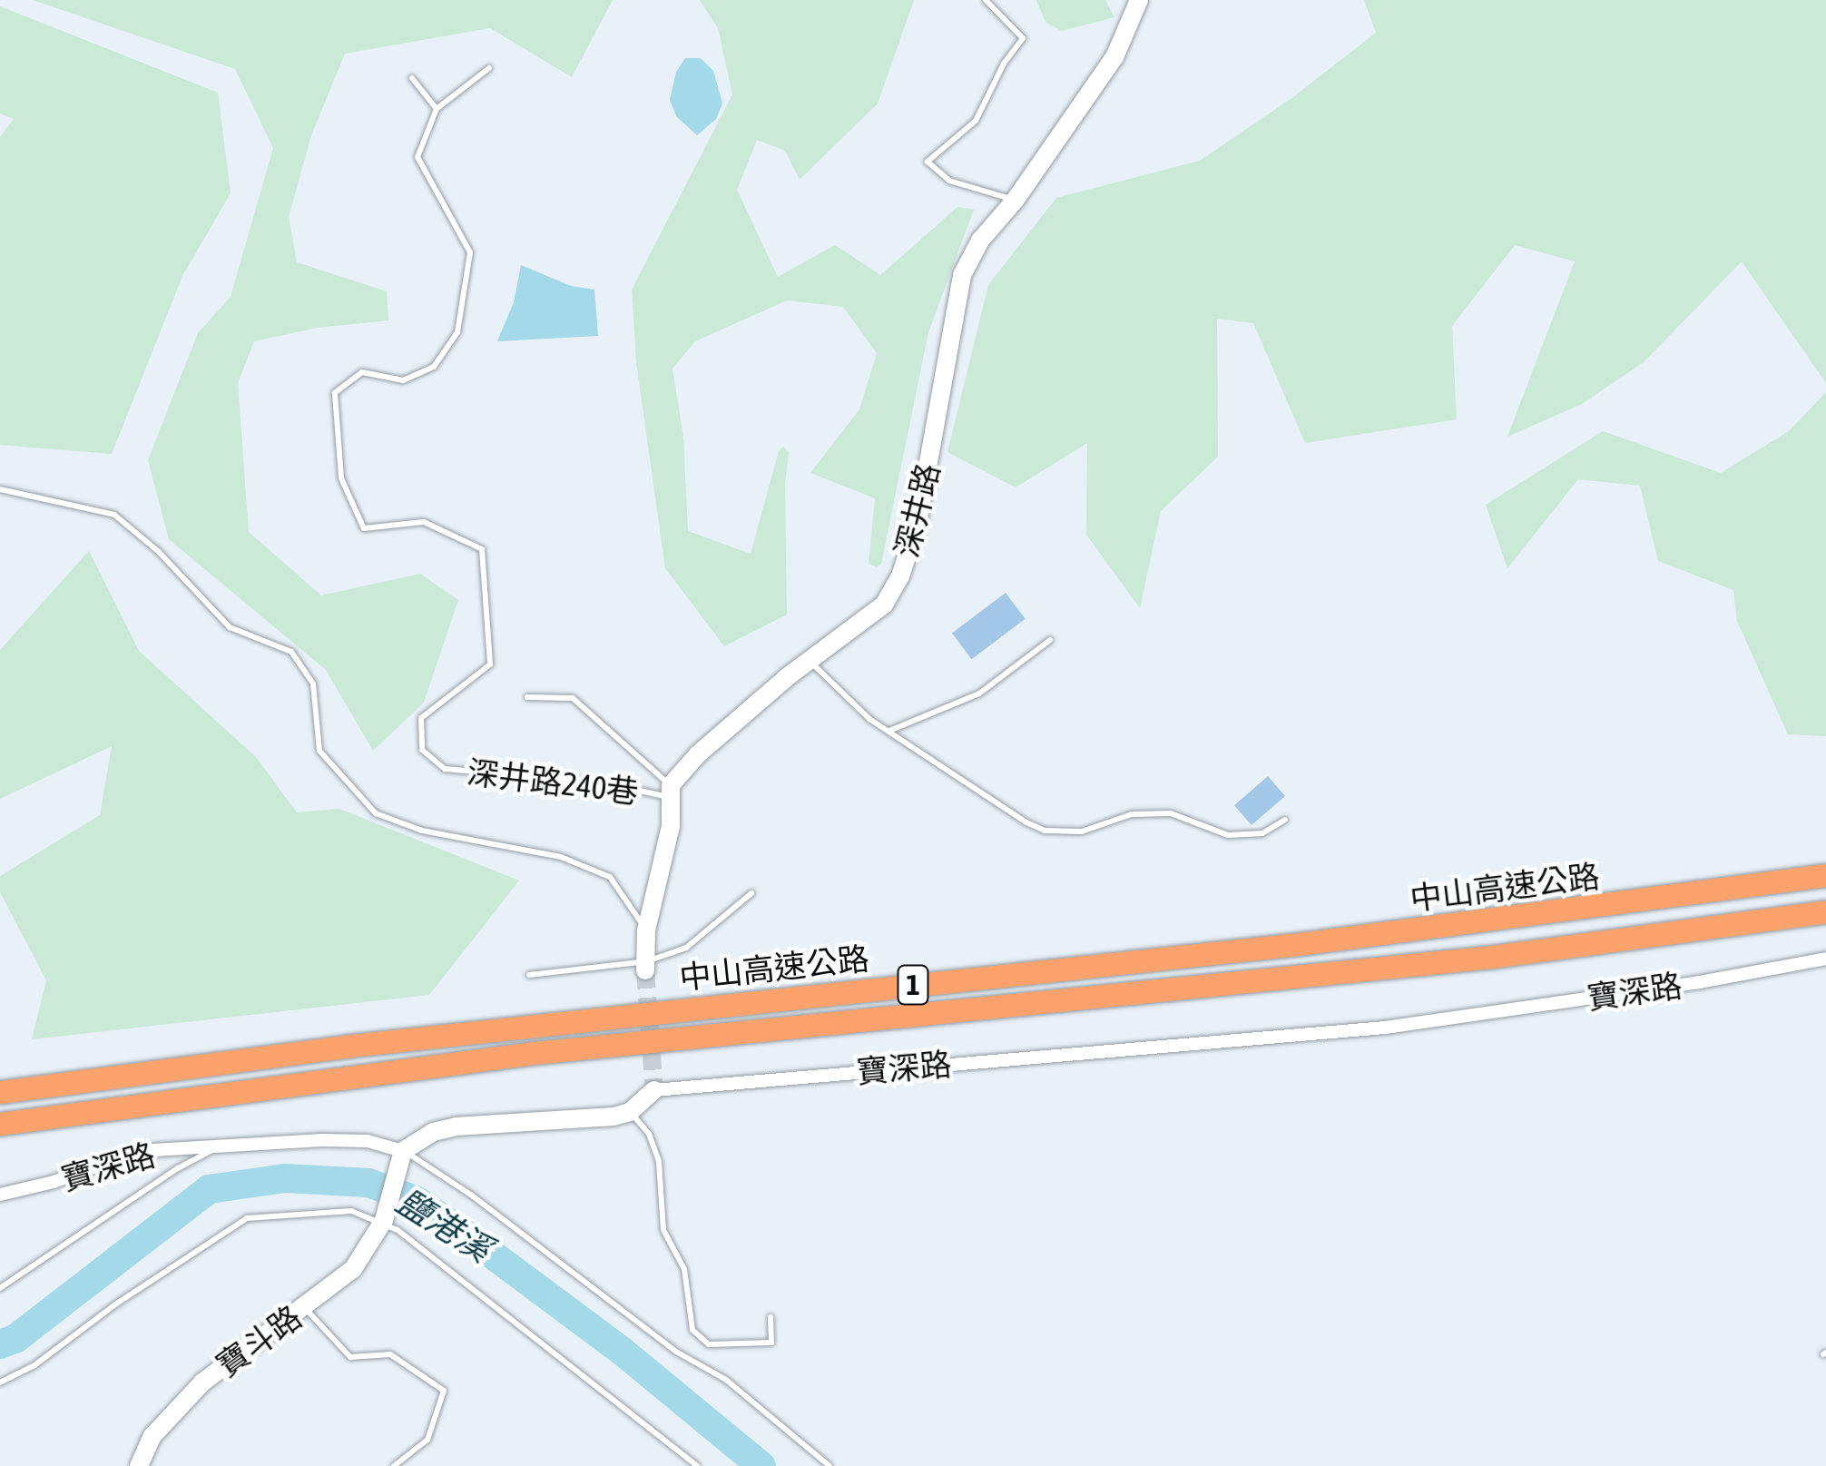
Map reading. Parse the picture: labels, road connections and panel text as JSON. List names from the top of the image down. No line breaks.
{"streets":{"highway":["中山高速公路","1"],"street":["深井路","寶深路","寶斗路"],"lane":["深井路240巷"]},"crossings":[["深井路","深井路240巷"],["寶深路","寶斗路"]],"water":["鹽港溪"]}
